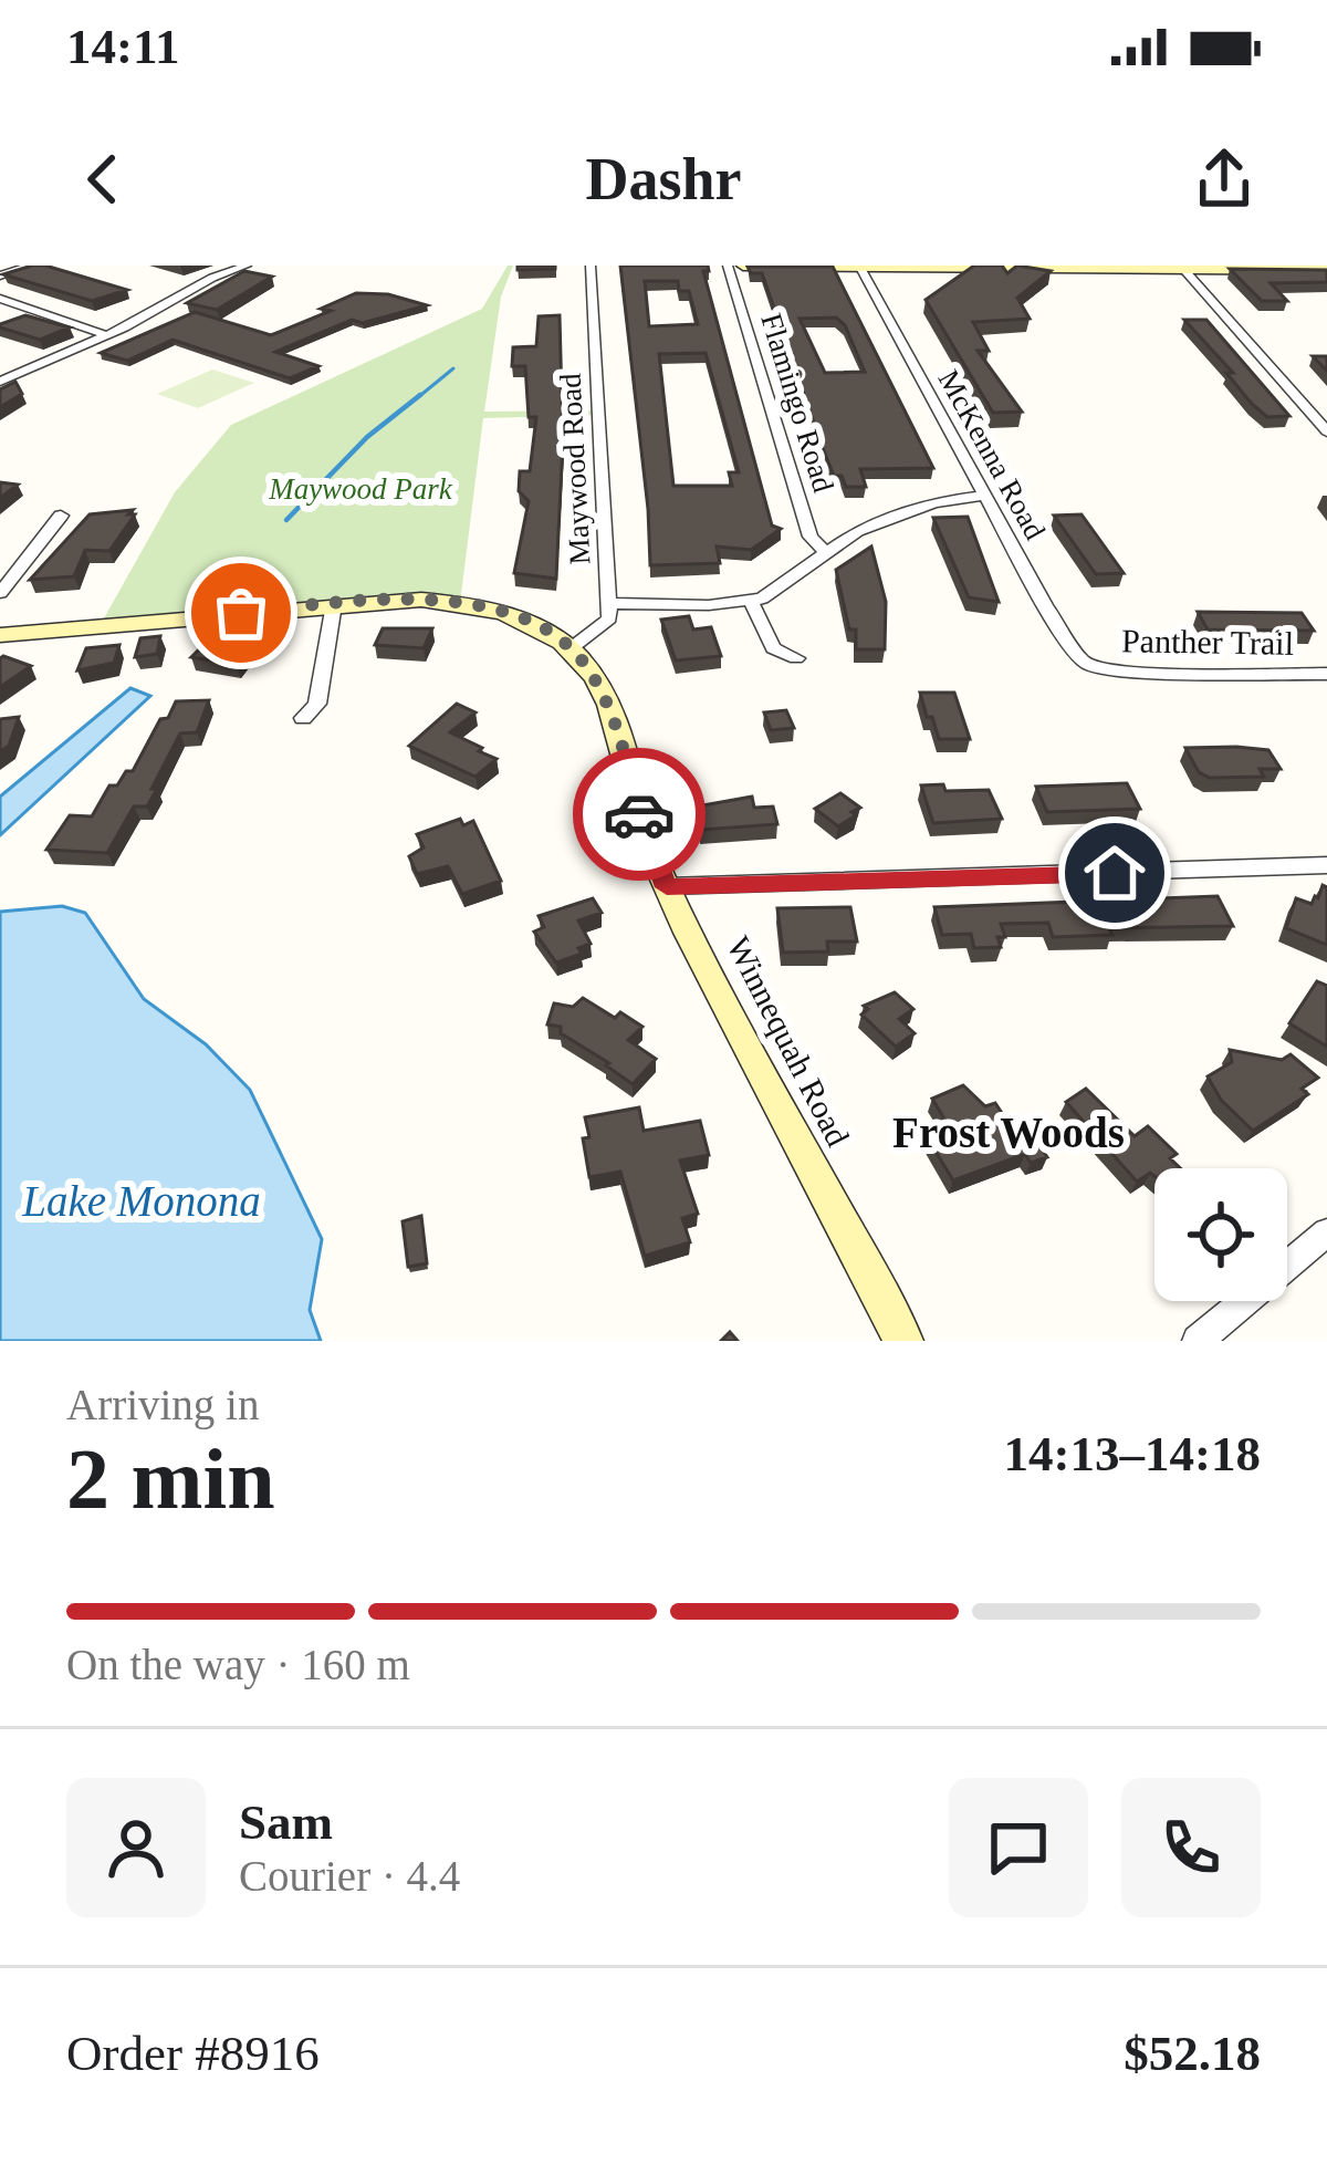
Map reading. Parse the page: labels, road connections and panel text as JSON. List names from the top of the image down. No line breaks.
{"streets":{"street":["Flamingo Road","McKenna Road","Maywood Road","Panther Trail","Winnequah Road"]},"crossings":[["McKenna Road","Panther Trail"],["Maywood Road","Winnequah Road"]],"districts":["Frost Woods"],"water":["Lake Monona"],"parks":["Maywood Park"],"page":{"status":"14:11","header":"Dashr","heading":["2 min","Arriving in","14:13–14:18"],"panel":["Sam","Courier · 4.4","Order #8916","$52.18"],"bar":"On the way · 160 m"}}
